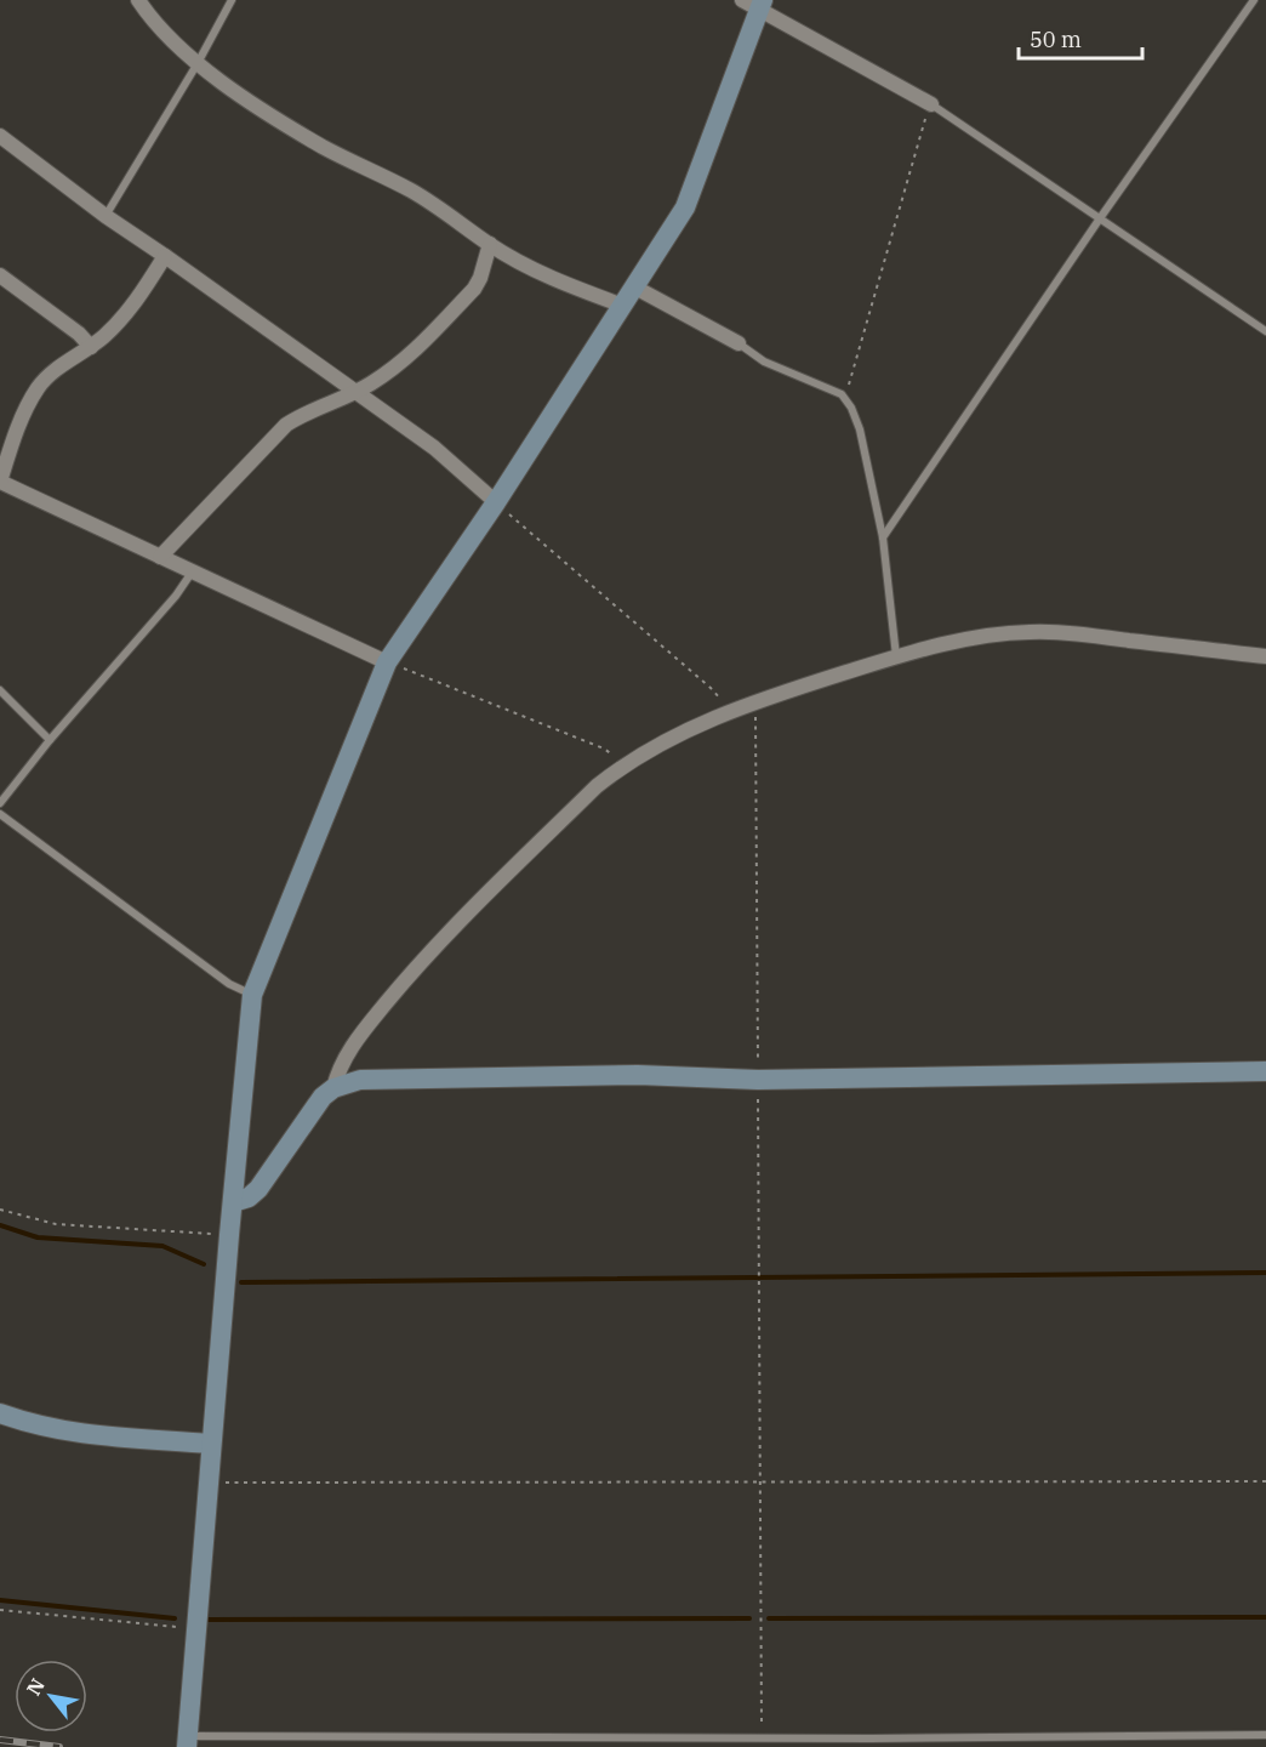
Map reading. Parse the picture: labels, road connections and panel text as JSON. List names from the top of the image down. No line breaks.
{"scale_bar":"50 m","north":"top left"}
